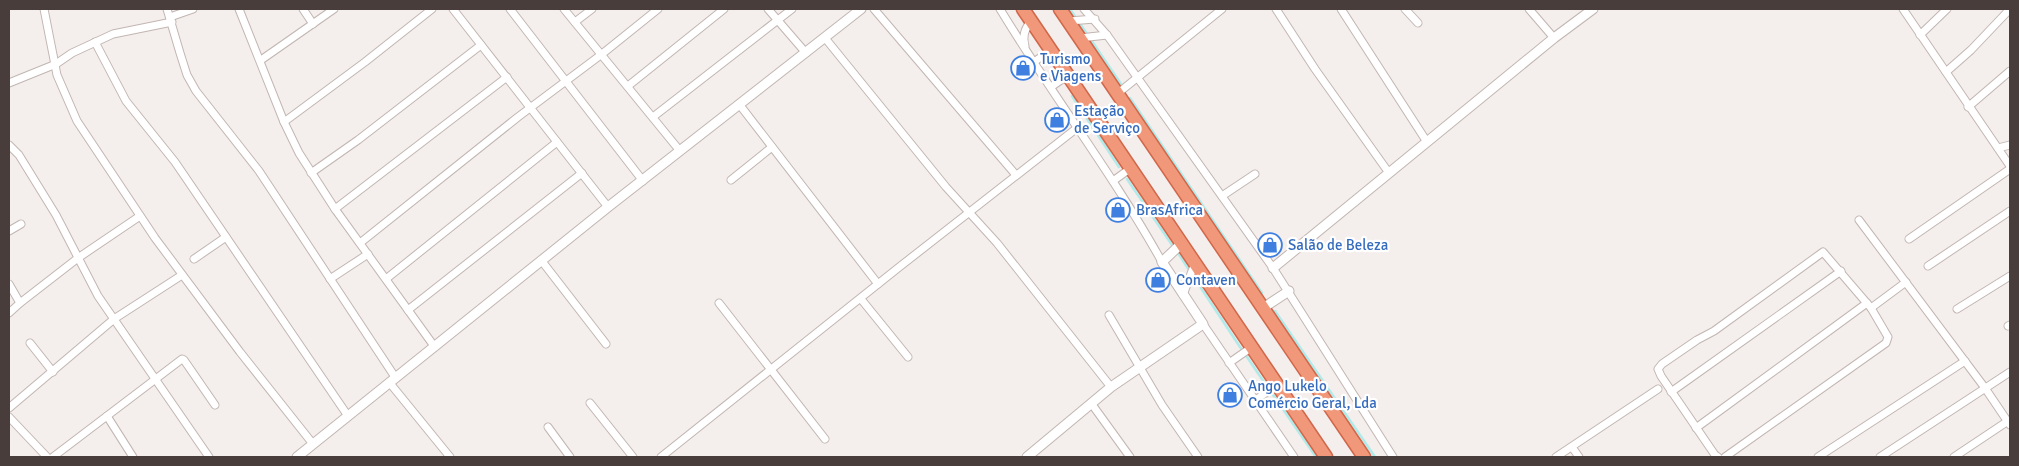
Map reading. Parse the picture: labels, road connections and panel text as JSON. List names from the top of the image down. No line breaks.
{"places":{"shop":["Turismo e Viagens","Estação de Serviço","BrasAfrica","Salão de Beleza","Contaven","Ango Lukelo Comércio Geral, Lda"]}}
